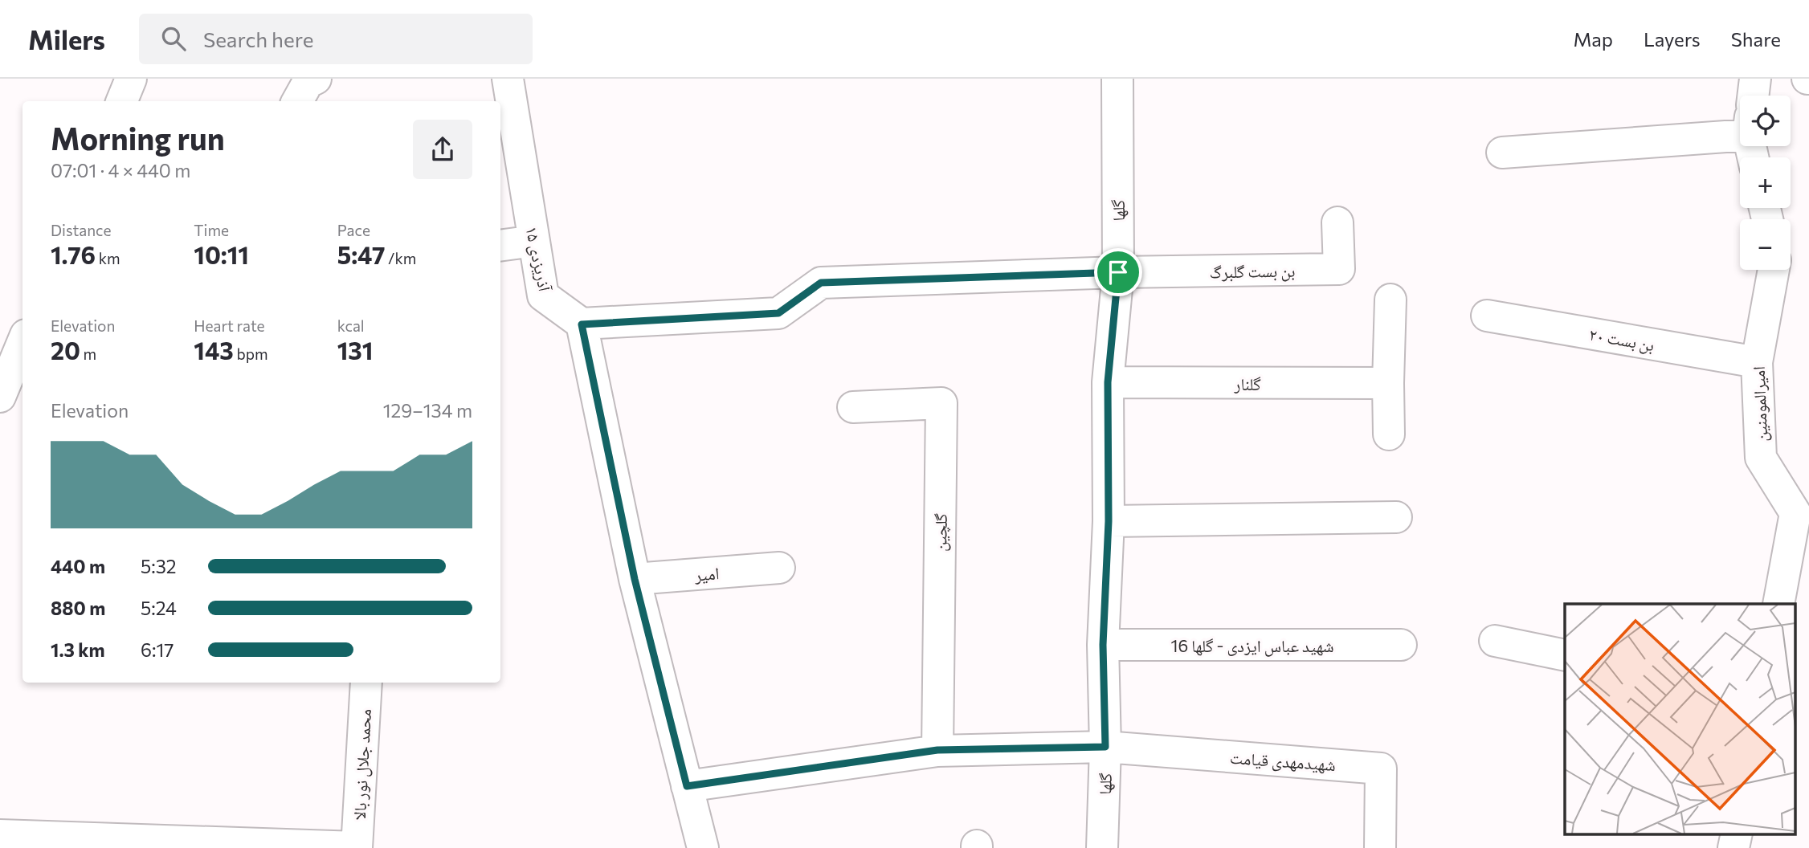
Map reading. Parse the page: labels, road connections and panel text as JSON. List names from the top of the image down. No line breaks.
{"streets":{"street":["گلها","۱۵ آذریزدی","بن بست گلبرگ","بن بست ۲۰","گلنار","امیرالمومنین","گلچین","امیر","شهید عباس ایزدی - گلها 16","شهیدمهدی قیامت","محمد جلال نور بالا"]},"crossings":[["گلها","بن بست گلبرگ"],["گلها","گلنار"],["گلها","شهید عباس ایزدی - گلها 16"],["گلها","شهیدمهدی قیامت"],["بن بست ۲۰","امیرالمومنین"]],"page":{"header":"Milers","search":"Search here","nav":["Map","Layers","Share"],"map_buttons":["+","−"],"heading":["Morning run","07:01 · 4 × 440 m"],"stats":[["Distance","1.76 km"],["Time","10:11"],["Pace","5:47 /km"],["Elevation","20 m"],["Heart rate","143 bpm"],["kcal","131"]],"chart":["Elevation","129–134 m"],"list":[{"name":"440 m","note":"5:32"},{"name":"880 m","note":"5:24"},{"name":"1.3 km","note":"6:17"}]}}
